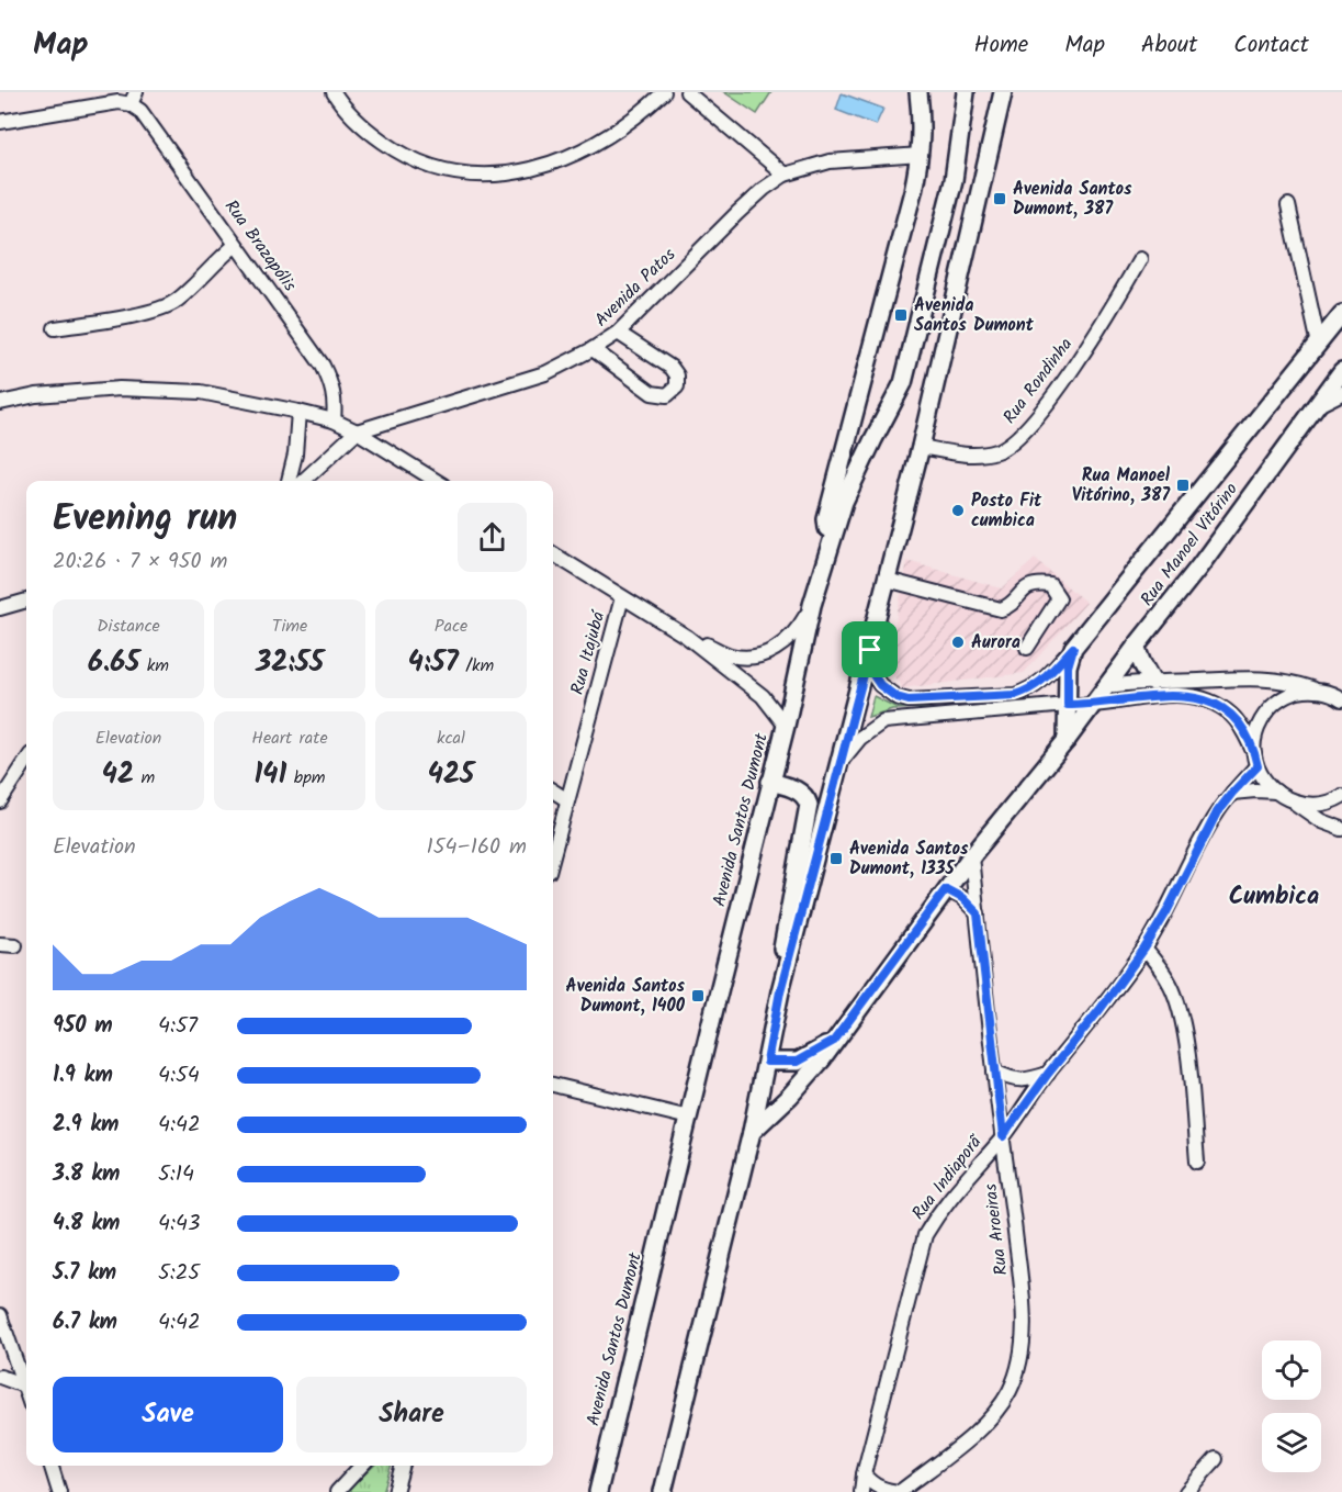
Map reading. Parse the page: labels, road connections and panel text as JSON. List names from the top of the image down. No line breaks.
{"streets":{"main road":["Rua Manoel Vitórino","Avenida Santos Dumont"],"street":["Rua Brazapólis","Avenida Patos","Rua Rondinha","Rua Itajubá","Rua Indiaporã","Rua Aroeiras"]},"crossings":[["Rua Manoel Vitórino","Rua Aroeiras"],["Rua Indiaporã","Rua Aroeiras"]],"districts":["Cumbica"],"places":{"transit":["Avenida Santos Dumont, 387","Avenida Santos Dumont","Rua Manoel Vitórino, 387","Avenida Santos Dumont, 1335","Avenida Santos Dumont, 1400"],"other":["Posto Fit cumbica","Aurora"]},"page":{"header":"Map","nav":["Home","Map","About","Contact"],"heading":["Evening run","20:26 · 7 × 950 m"],"stats":[["Distance","6.65 km"],["Time","32:55"],["Pace","4:57 /km"],["Elevation","42 m"],["Heart rate","141 bpm"],["kcal","425"]],"chart":["Elevation","154–160 m"],"list":[{"name":"950 m","note":"4:57"},{"name":"1.9 km","note":"4:54"},{"name":"2.9 km","note":"4:42"},{"name":"3.8 km","note":"5:14"},{"name":"4.8 km","note":"4:43"},{"name":"5.7 km","note":"5:25"},{"name":"6.7 km","note":"4:42"}],"buttons":["Save","Share"]}}
